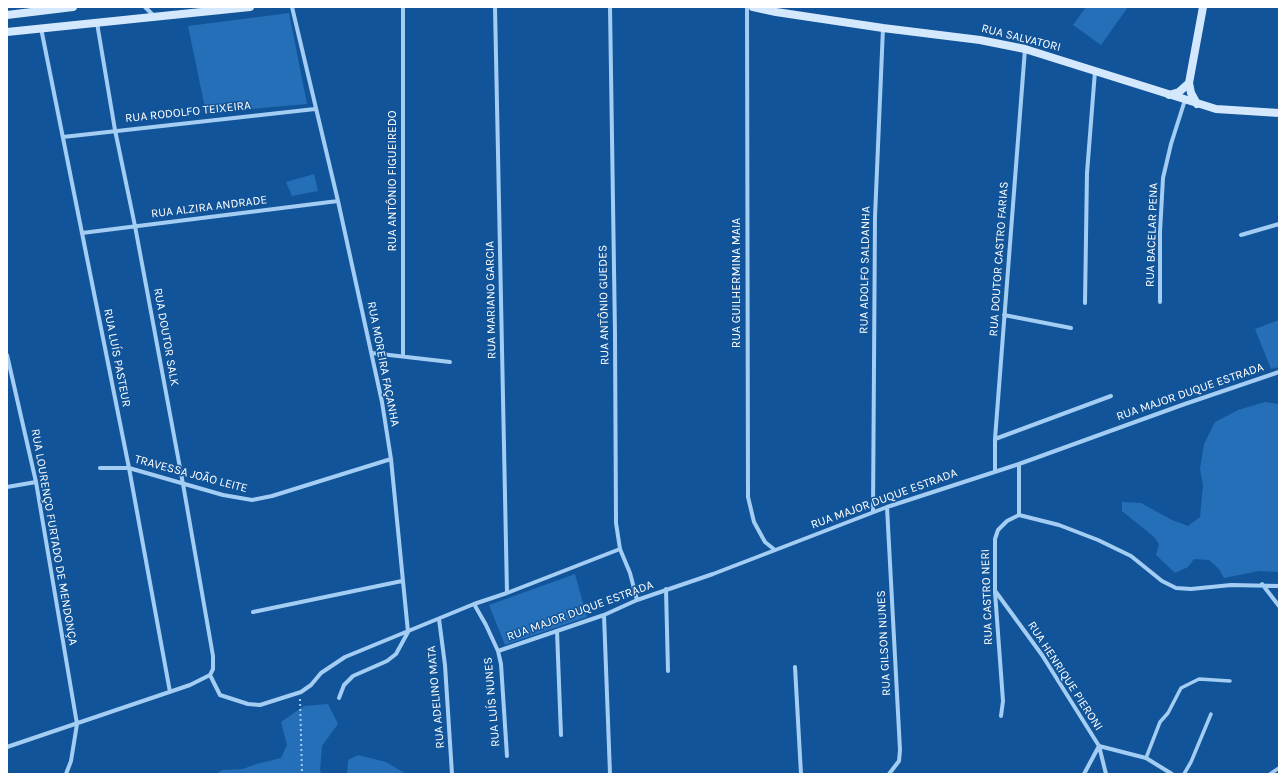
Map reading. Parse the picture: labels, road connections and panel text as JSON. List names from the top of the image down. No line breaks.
{"streets":{"main road":["RUA SALVATORI"],"street":["RUA RODOLFO TEIXEIRA","RUA ANTÔNIO FIGUEIREDO","RUA ALZIRA ANDRADE","RUA BACELAR PENA","RUA DOUTOR CASTRO FARIAS","RUA ADOLFO SALDANHA","RUA GUILHERMINA MAIA","RUA MARIANO GARCIA","RUA ANTÔNIO GUEDES","RUA DOUTOR SALK","RUA LUÍS PASTEUR","RUA MOREIRA FAÇANHA","RUA MAJOR DUQUE ESTRADA","TRAVESSA JOÃO LEITE","RUA LOURENÇO FURTADO DE MENDONÇA","RUA CASTRO NERI","RUA GILSON NUNES","RUA HENRIQUE PIERONI","RUA ADELINO MATA","RUA LUÍS NUNES"]},"crossings":[["RUA SALVATORI","RUA BACELAR PENA"],["RUA SALVATORI","RUA DOUTOR CASTRO FARIAS"],["RUA SALVATORI","RUA ADOLFO SALDANHA"],["RUA RODOLFO TEIXEIRA","RUA DOUTOR SALK"],["RUA RODOLFO TEIXEIRA","RUA LUÍS PASTEUR"],["RUA RODOLFO TEIXEIRA","RUA MOREIRA FAÇANHA"],["RUA ALZIRA ANDRADE","RUA DOUTOR SALK"],["RUA ALZIRA ANDRADE","RUA LUÍS PASTEUR"],["RUA ALZIRA ANDRADE","RUA MOREIRA FAÇANHA"],["RUA DOUTOR CASTRO FARIAS","RUA MAJOR DUQUE ESTRADA"],["RUA ADOLFO SALDANHA","RUA MAJOR DUQUE ESTRADA"],["RUA GUILHERMINA MAIA","RUA MAJOR DUQUE ESTRADA"],["RUA ANTÔNIO GUEDES","RUA MAJOR DUQUE ESTRADA"],["RUA DOUTOR SALK","TRAVESSA JOÃO LEITE"],["RUA LUÍS PASTEUR","TRAVESSA JOÃO LEITE"],["RUA MOREIRA FAÇANHA","TRAVESSA JOÃO LEITE"],["RUA MAJOR DUQUE ESTRADA","RUA GILSON NUNES"],["RUA MAJOR DUQUE ESTRADA","RUA LUÍS NUNES"],["RUA CASTRO NERI","RUA HENRIQUE PIERONI"]]}
